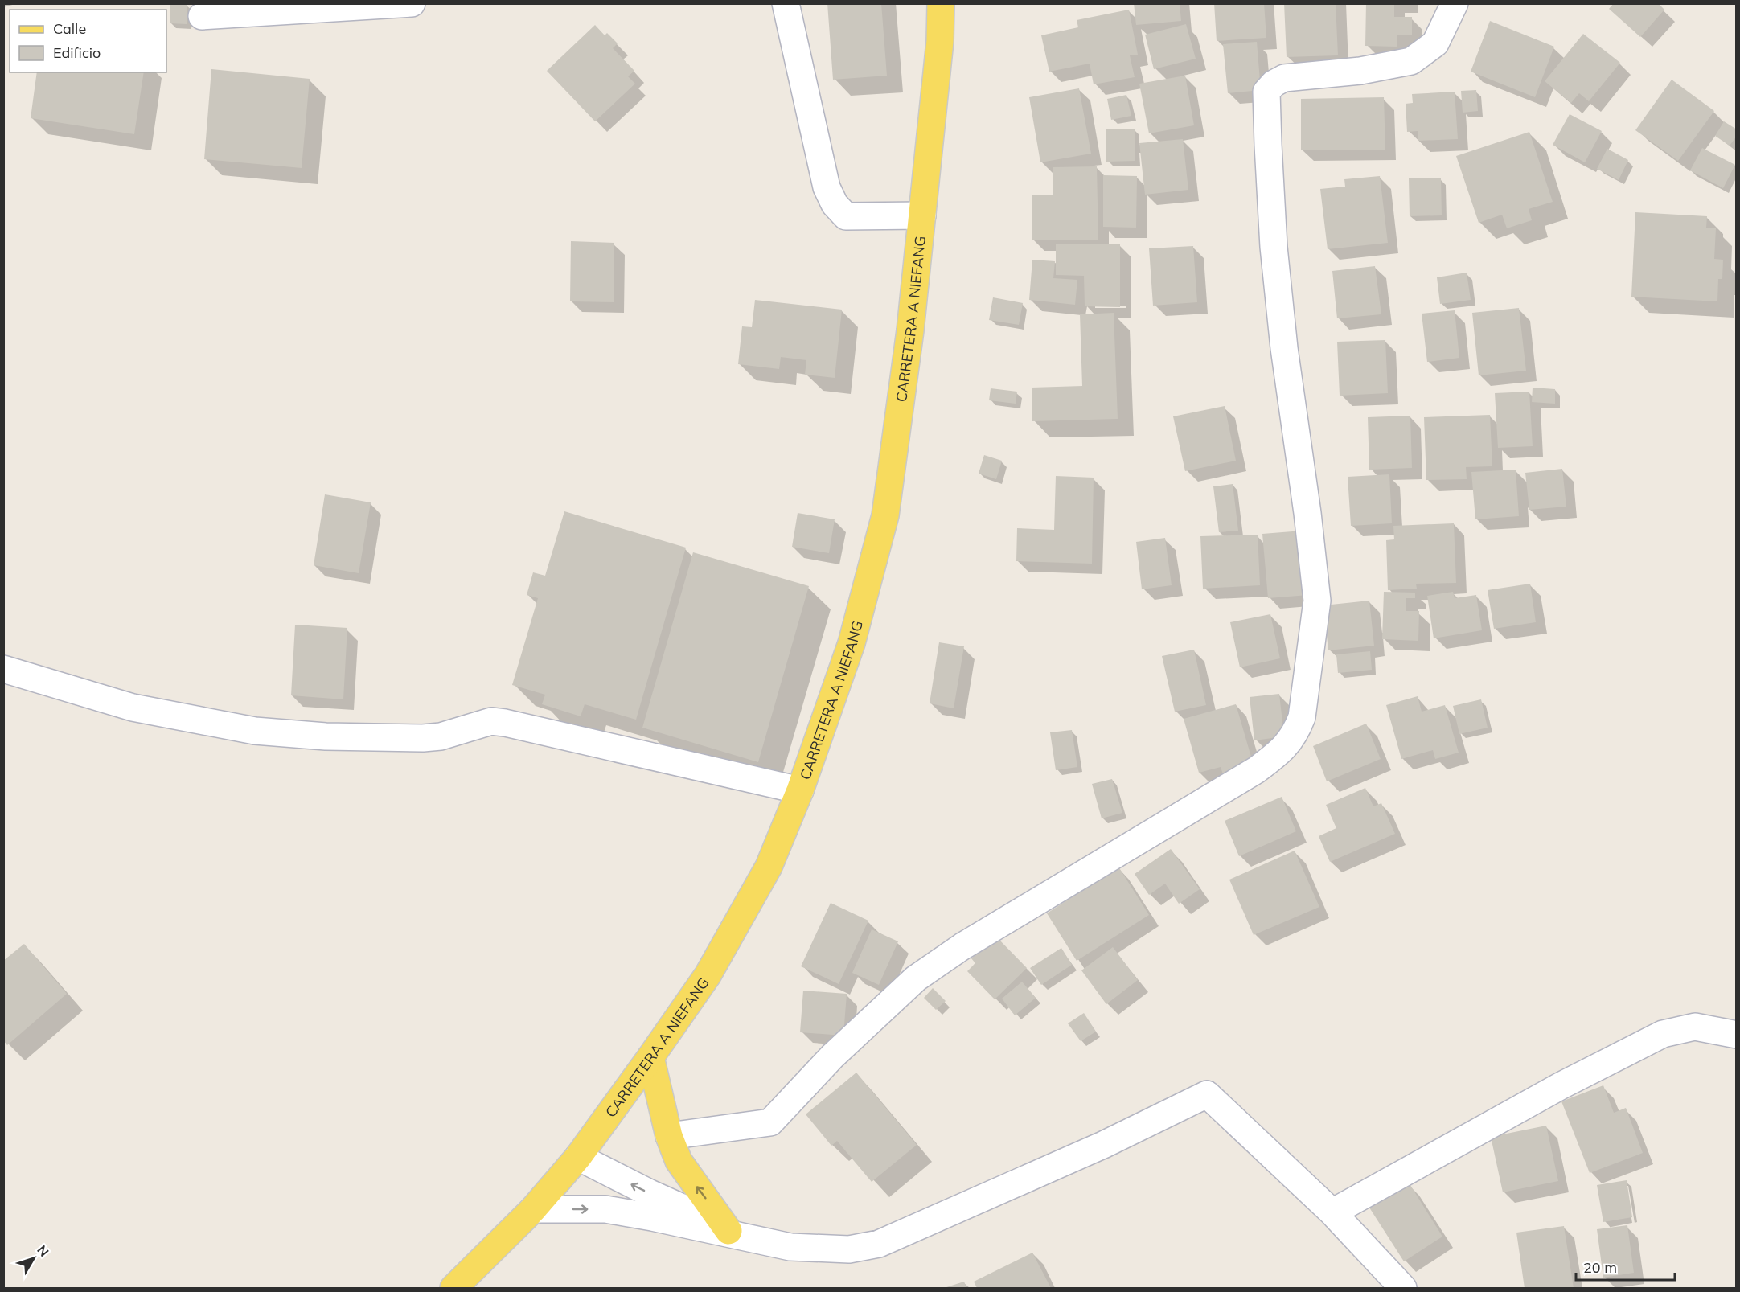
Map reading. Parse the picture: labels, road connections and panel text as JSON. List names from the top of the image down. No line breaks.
{"streets":{"main road":["CARRETERA A NIEFANG"]},"legend":["Calle","Edificio"],"scale_bar":"20 m","north":"top right"}
